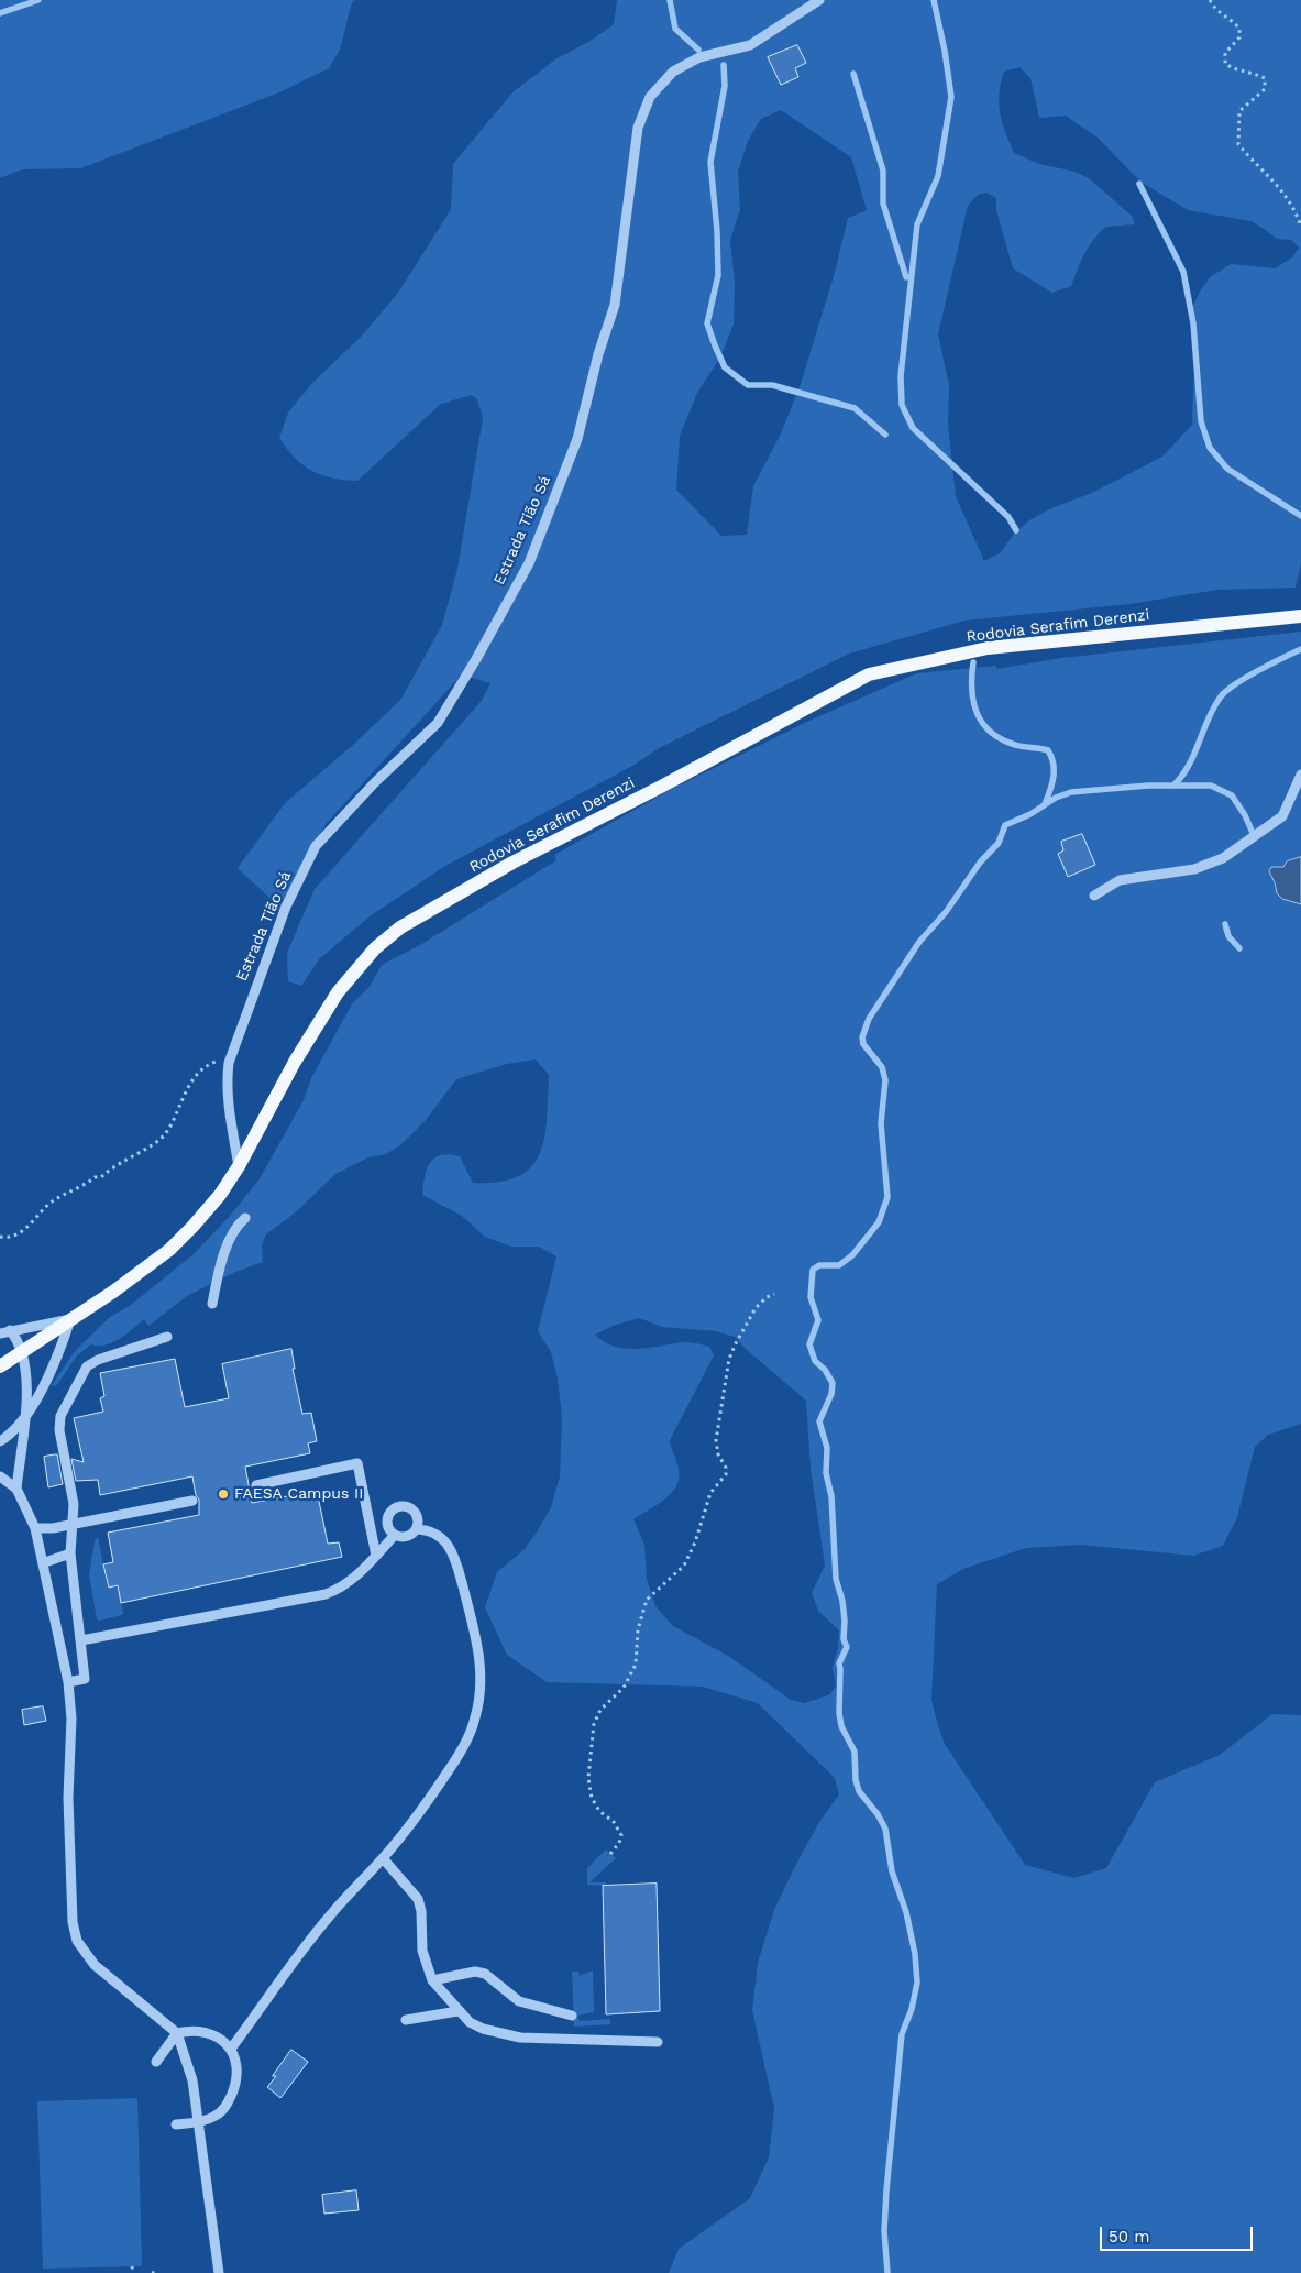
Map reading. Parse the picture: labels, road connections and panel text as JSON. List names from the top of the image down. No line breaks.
{"streets":{"main road":["Rodovia Serafim Derenzi"],"street":["Estrada Tião Sá"]},"crossings":[["Estrada Tião Sá","Rodovia Serafim Derenzi"]],"places":["FAESA Campus II"],"scale_bar":"50 m"}
